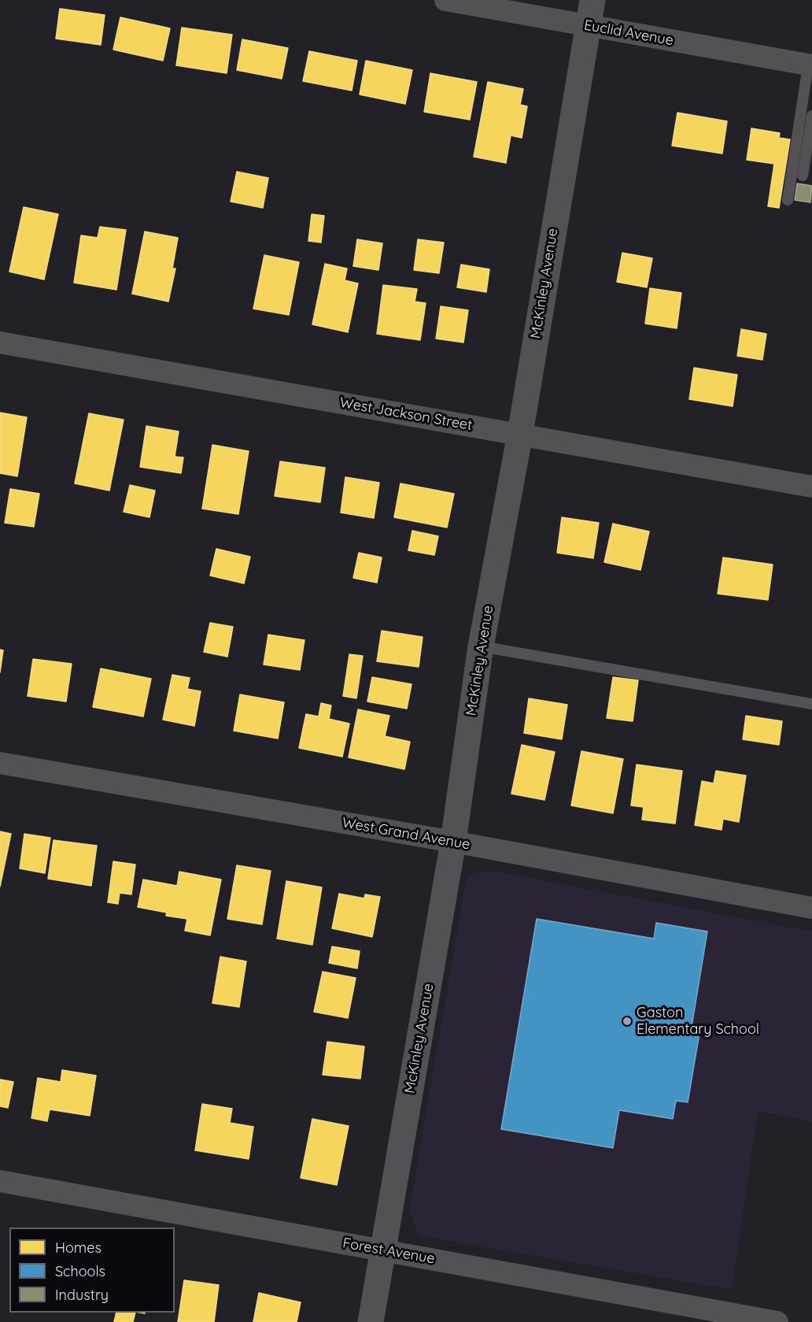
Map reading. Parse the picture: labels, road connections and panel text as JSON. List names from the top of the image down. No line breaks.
{"streets":{"street":["Euclid Avenue","McKinley Avenue","West Jackson Street","West Grand Avenue","Forest Avenue"]},"crossings":[["Euclid Avenue","McKinley Avenue"],["McKinley Avenue","West Jackson Street"],["McKinley Avenue","West Grand Avenue"],["McKinley Avenue","Forest Avenue"]],"places":["Gaston Elementary School"],"legend":["Homes","Schools","Industry"]}
